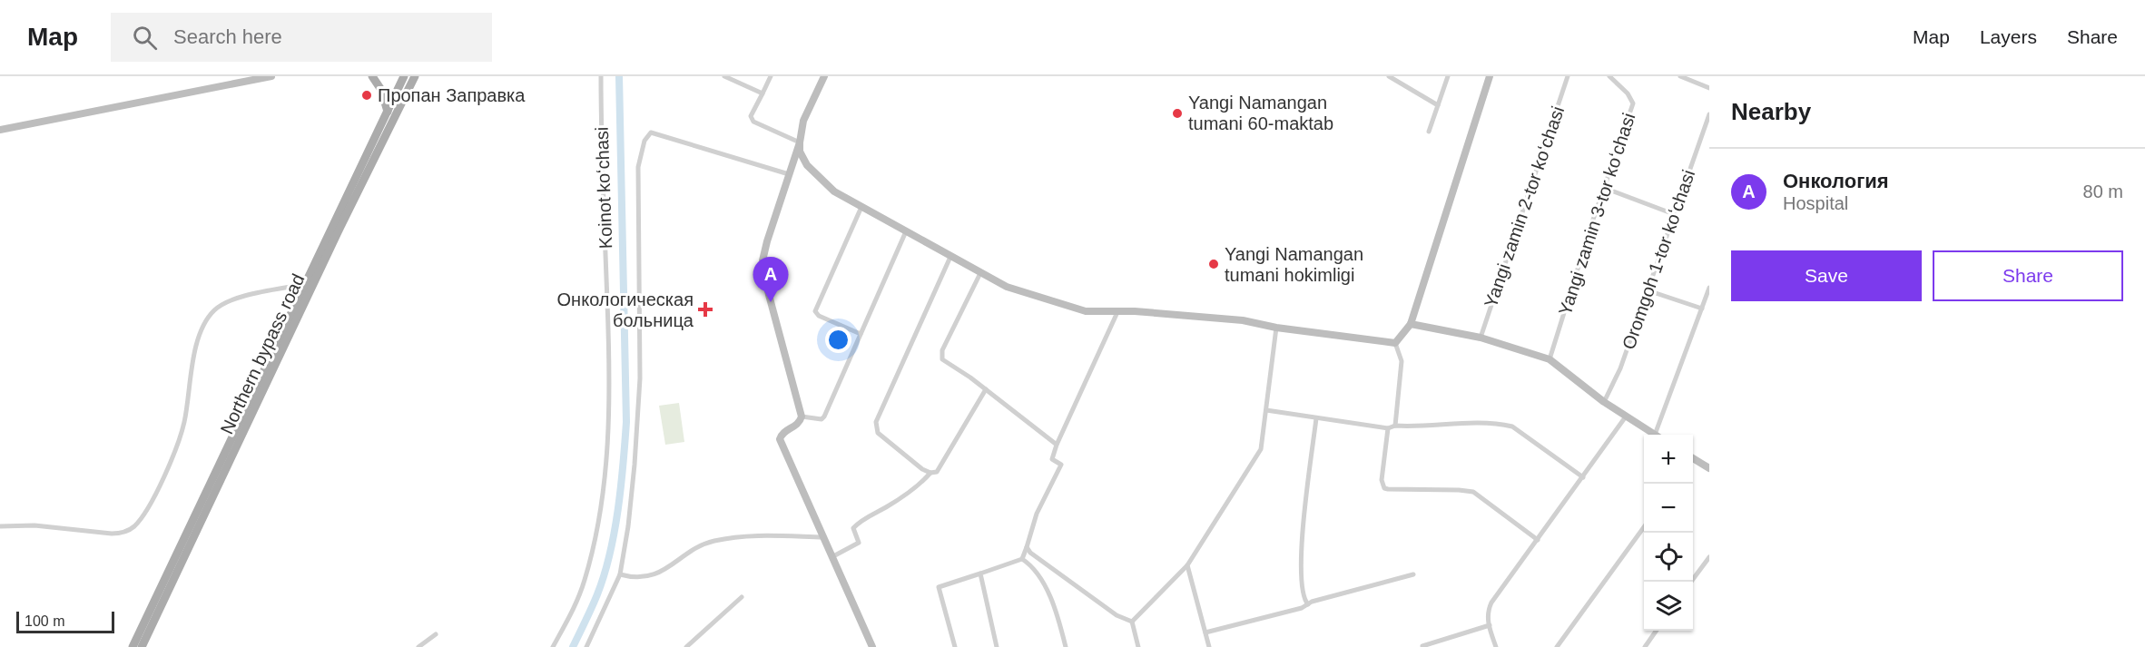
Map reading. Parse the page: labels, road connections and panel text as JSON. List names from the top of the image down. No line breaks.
{"streets":{"main road":["Northern bypass road"],"street":["Koinot koʻchasi","Yangi zamin 2-tor koʻchasi","Yangi zamin 3-tor koʻchasi","Oromgoh 1-tor koʻchasi"]},"places":{"other":["Пропан Заправка","Yangi Namangan tumani 60-maktab","Yangi Namangan tumani hokimligi"],"health":["Онкологическая больница"]},"scale_bar":"100 m","page":{"header":"Map","search":"Search here","nav":["Map","Layers","Share"],"heading":"Nearby","list":[{"mark":"A","name":"Онкология","note":"Hospital","value":"80 m"}],"buttons":["Save","Share"],"pins":"A","map_buttons":["+","−"],"scale":"100 m"}}
